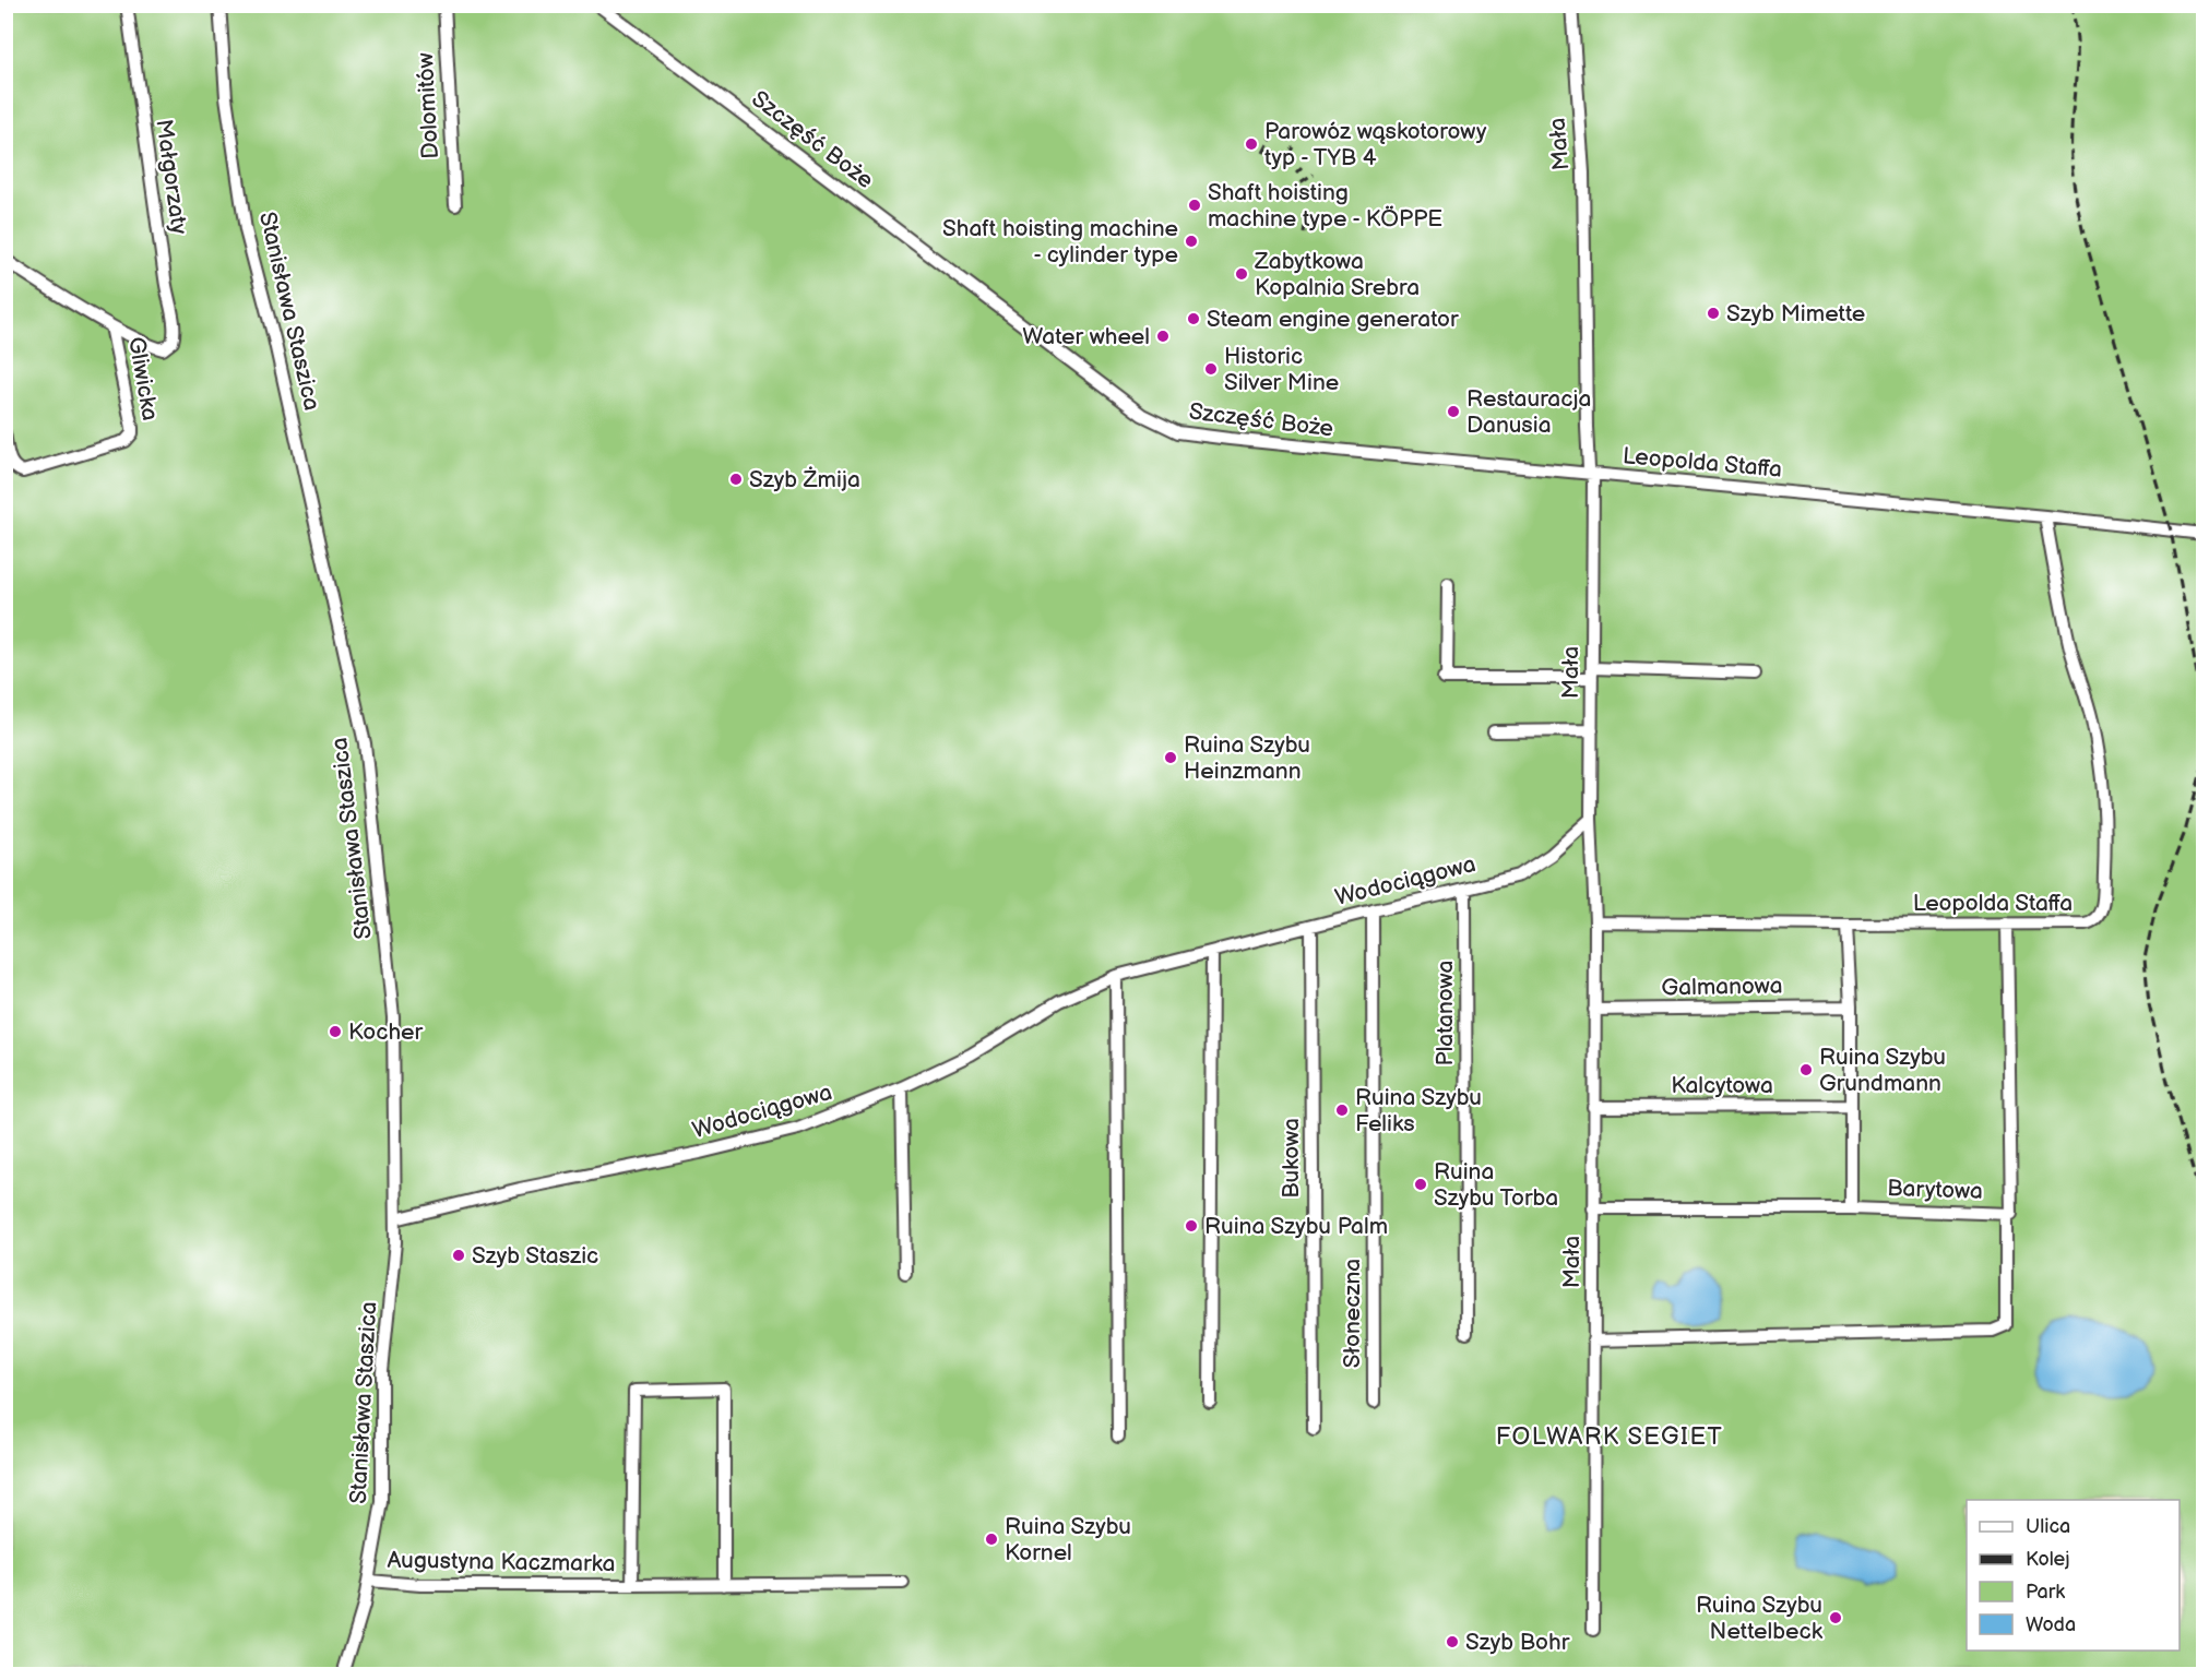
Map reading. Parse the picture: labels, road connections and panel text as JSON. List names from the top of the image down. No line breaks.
{"streets":{"street":["Dolomitów","Szczęść Boże","Mała","Małgorzaty","Stanisława Staszica","Gliwicka","Leopolda Staffa","Wodociągowa","Galmanowa","Platanowa","Kalcytowa","Bukowa","Barytowa","Słoneczna","Augustyna Kaczmarka"]},"crossings":[["Szczęść Boże","Mała"],["Szczęść Boże","Leopolda Staffa"],["Mała","Leopolda Staffa"],["Mała","Wodociągowa"],["Mała","Galmanowa"],["Mała","Kalcytowa"],["Mała","Barytowa"],["Małgorzaty","Gliwicka"],["Stanisława Staszica","Wodociągowa"],["Stanisława Staszica","Augustyna Kaczmarka"],["Leopolda Staffa","Barytowa"],["Wodociągowa","Platanowa"],["Wodociągowa","Bukowa"],["Wodociągowa","Słoneczna"]],"districts":["FOLWARK SEGIET"],"places":["Parowóz wąskotorowy typ - TYB 4","Shaft hoisting machine type - KÖPPE","Shaft hoisting machine - cylinder type","Zabytkowa Kopalnia Srebra","Szyb Mimette","Steam engine generator","Water wheel","Historic Silver Mine","Restauracja Danusia","Szyb Żmija","Ruina Szybu Heinzmann","Kocher","Ruina Szybu Grundmann","Ruina Szybu Feliks","Ruina Szybu Torba","Ruina Szybu Palm","Szyb Staszic","Ruina Szybu Kornel","Ruina Szybu Nettelbeck","Szyb Bohr"],"legend":["Ulica","Kolej","Park","Woda"]}
